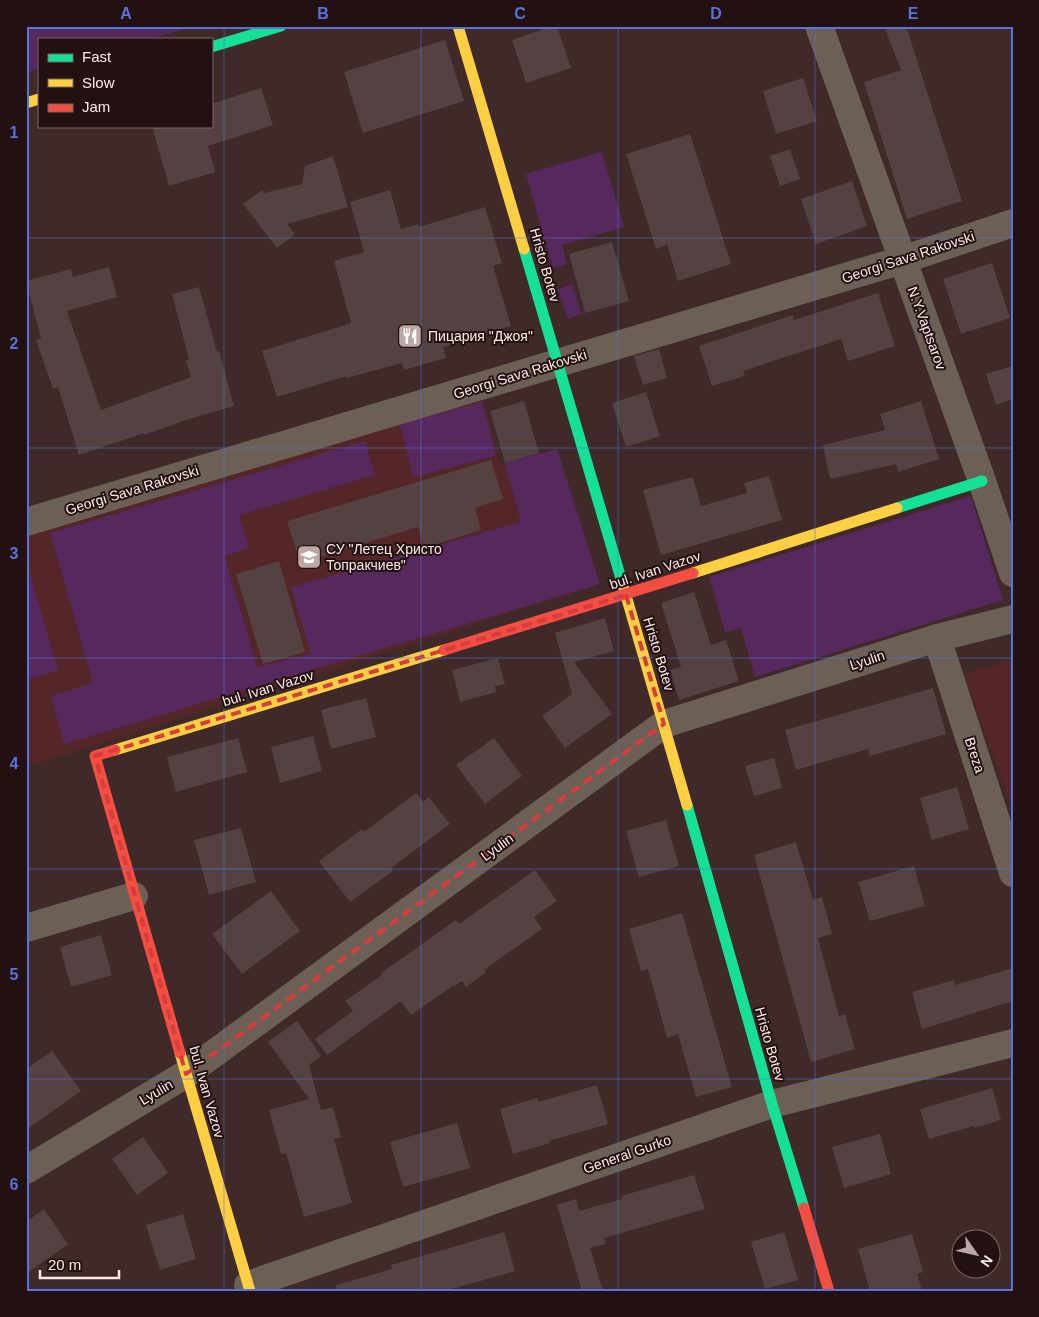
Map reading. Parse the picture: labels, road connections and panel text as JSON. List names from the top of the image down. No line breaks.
{"streets":{"street":["Georgi Sava Rakovski","Hristo Botev","N.Y.Vaptsarov","bul. Ivan Vazov","Lyulin","Breza","General Gurko"]},"crossings":[["Georgi Sava Rakovski","Hristo Botev"],["Georgi Sava Rakovski","N.Y.Vaptsarov"],["Hristo Botev","bul. Ivan Vazov"],["Hristo Botev","Lyulin"],["Hristo Botev","General Gurko"],["N.Y.Vaptsarov","bul. Ivan Vazov"],["bul. Ivan Vazov","Lyulin"],["bul. Ivan Vazov","General Gurko"],["Lyulin","Breza"]],"places":{"restaurant":["Пицария \"Джоя\""],"school or university":["СУ \"Летец Христо Топракчиев\""]},"legend":["Fast","Slow","Jam"],"scale_bar":"20 m","north":"bottom right","grid":{"columns":["A","B","C","D","E"],"rows":["1","2","3","4","5","6"]}}
